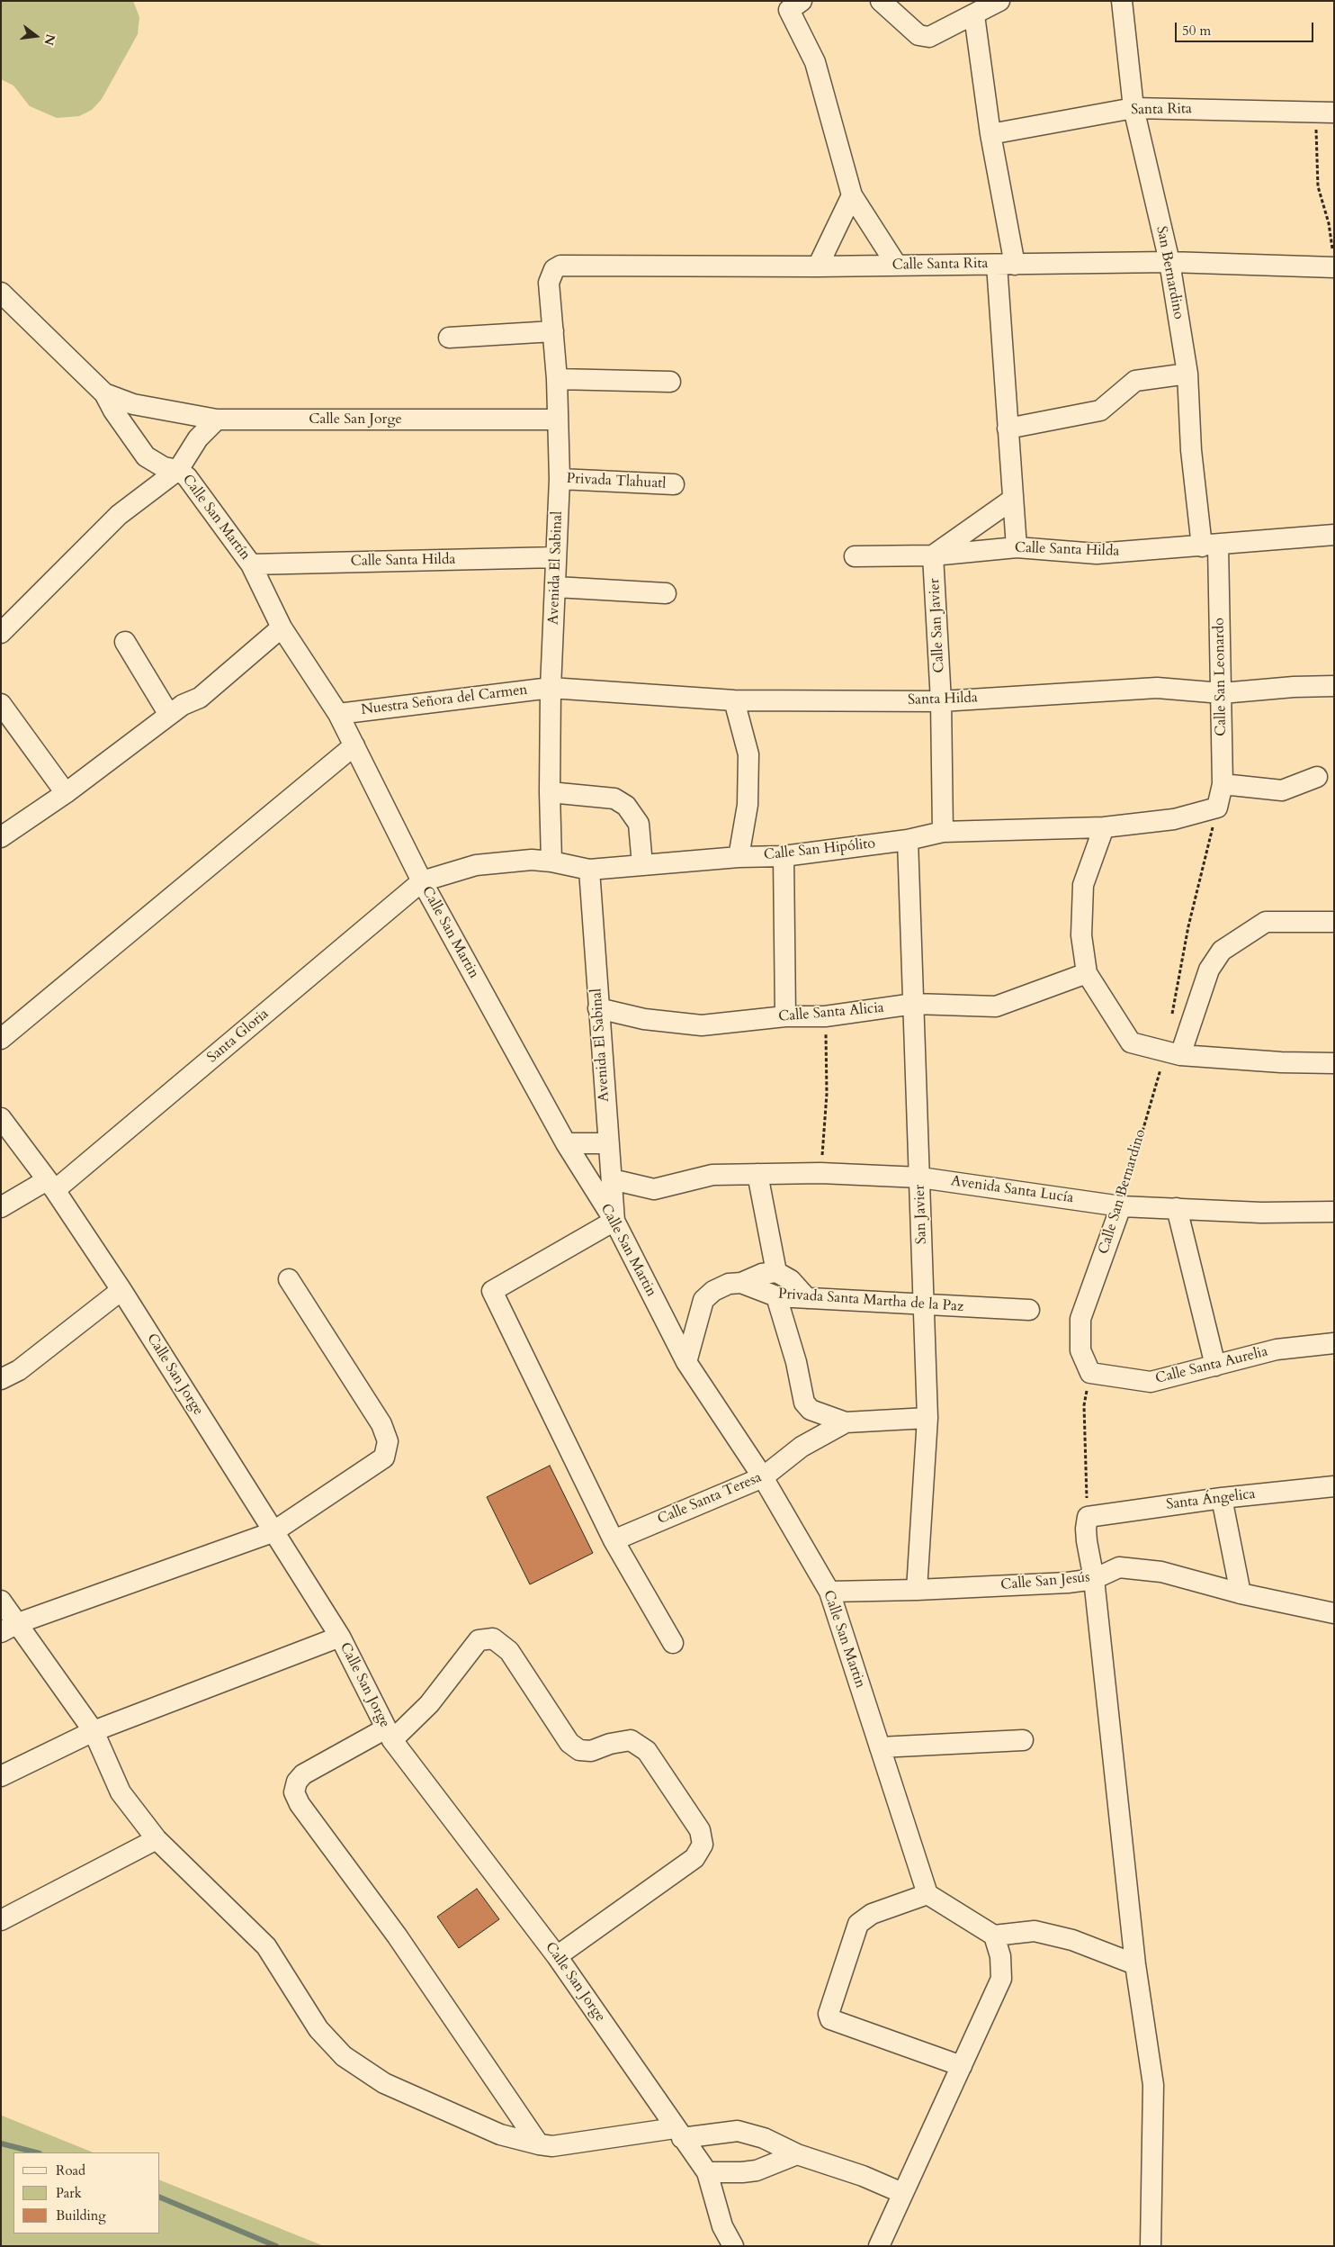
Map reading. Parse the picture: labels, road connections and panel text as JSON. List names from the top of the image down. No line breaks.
{"streets":{"street":["Santa Rita","Calle Santa Rita","San Bernardino","Calle San Jorge","Privada Tlahuatl","Calle San Martín","Calle Santa Hilda","Avenida El Sabinal","Calle San Javier","Calle San Leonardo","Santa Hilda","Nuestra Señora del Carmen","Calle San Hipólito","Calle San Martin","Calle Santa Alicia","Santa Gloria","Avenida Santa Lucía","Calle San Bernardino","San Javier","Privada Santa Martha de la Paz","Calle Santa Aurelia","Calle Santa Teresa","Santa Ángelica","Calle San Jesús"]},"crossings":[["Santa Rita","San Bernardino"],["Calle Santa Rita","San Bernardino"],["Calle Santa Rita","Avenida El Sabinal"],["San Bernardino","Calle Santa Hilda"],["San Bernardino","Calle San Leonardo"],["Calle San Jorge","Calle San Martín"],["Calle San Jorge","Avenida El Sabinal"],["Calle San Jorge","Santa Gloria"],["Privada Tlahuatl","Avenida El Sabinal"],["Calle San Martín","Calle Santa Hilda"],["Calle San Martín","Calle San Martin"],["Calle Santa Hilda","Avenida El Sabinal"],["Calle Santa Hilda","Calle San Javier"],["Calle Santa Hilda","Calle San Leonardo"],["Avenida El Sabinal","Santa Hilda"],["Avenida El Sabinal","Nuestra Señora del Carmen"],["Avenida El Sabinal","Calle San Hipólito"],["Avenida El Sabinal","Calle San Martin"],["Avenida El Sabinal","Calle Santa Alicia"],["Avenida El Sabinal","Avenida Santa Lucía"],["Calle San Javier","Santa Hilda"],["Calle San Javier","Calle San Hipólito"],["Calle San Leonardo","Santa Hilda"],["Calle San Leonardo","Calle San Hipólito"],["Santa Hilda","Nuestra Señora del Carmen"],["Nuestra Señora del Carmen","Calle San Martin"],["Calle San Hipólito","Calle San Martin"],["Calle San Hipólito","Santa Gloria"],["Calle San Hipólito","San Javier"],["Calle San Martin","Santa Gloria"],["Calle San Martin","Calle Santa Teresa"],["Calle San Martin","Calle San Jesús"],["Calle Santa Alicia","San Javier"],["Avenida Santa Lucía","Calle San Bernardino"],["Avenida Santa Lucía","San Javier"],["Calle San Bernardino","Calle Santa Aurelia"],["San Javier","Privada Santa Martha de la Paz"],["San Javier","Calle Santa Teresa"],["San Javier","Calle San Jesús"]],"legend":["Road","Park","Building"],"scale_bar":"50 m","north":"right"}
